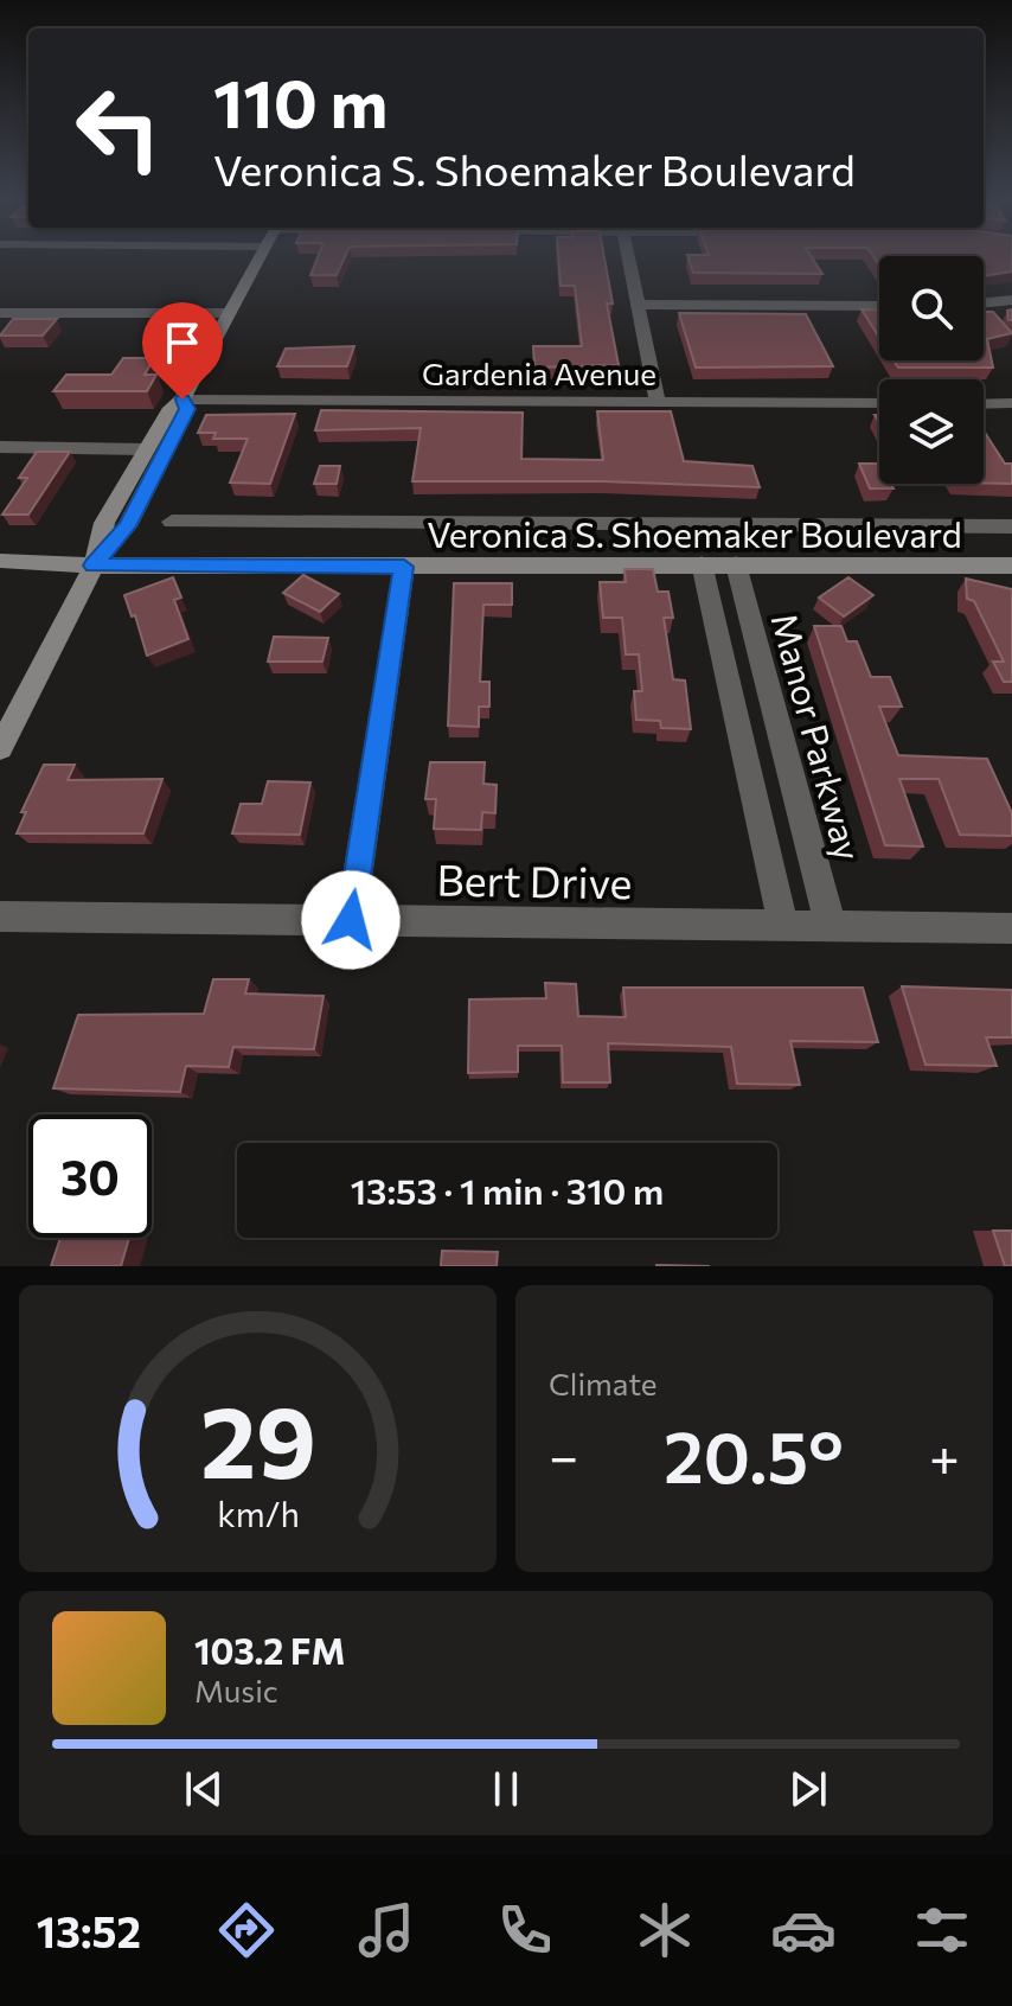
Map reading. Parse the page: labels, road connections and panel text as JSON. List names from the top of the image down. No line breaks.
{"streets":{"street":["Gardenia Avenue","Veronica S. Shoemaker Boulevard","Manor Parkway","Bert Drive"]},"crossings":[["Veronica S. Shoemaker Boulevard","Manor Parkway"],["Manor Parkway","Bert Drive"]],"page":{"turn":["110 m","Veronica S. Shoemaker Boulevard"],"limit":"30","trip":"13:53 · 1 min · 310 m","tile":"Climate","heat":["−","20.5°","+"],"song":["103.2 FM","Music"],"tabs":"13:52","gauge":["29","km/h"]}}
